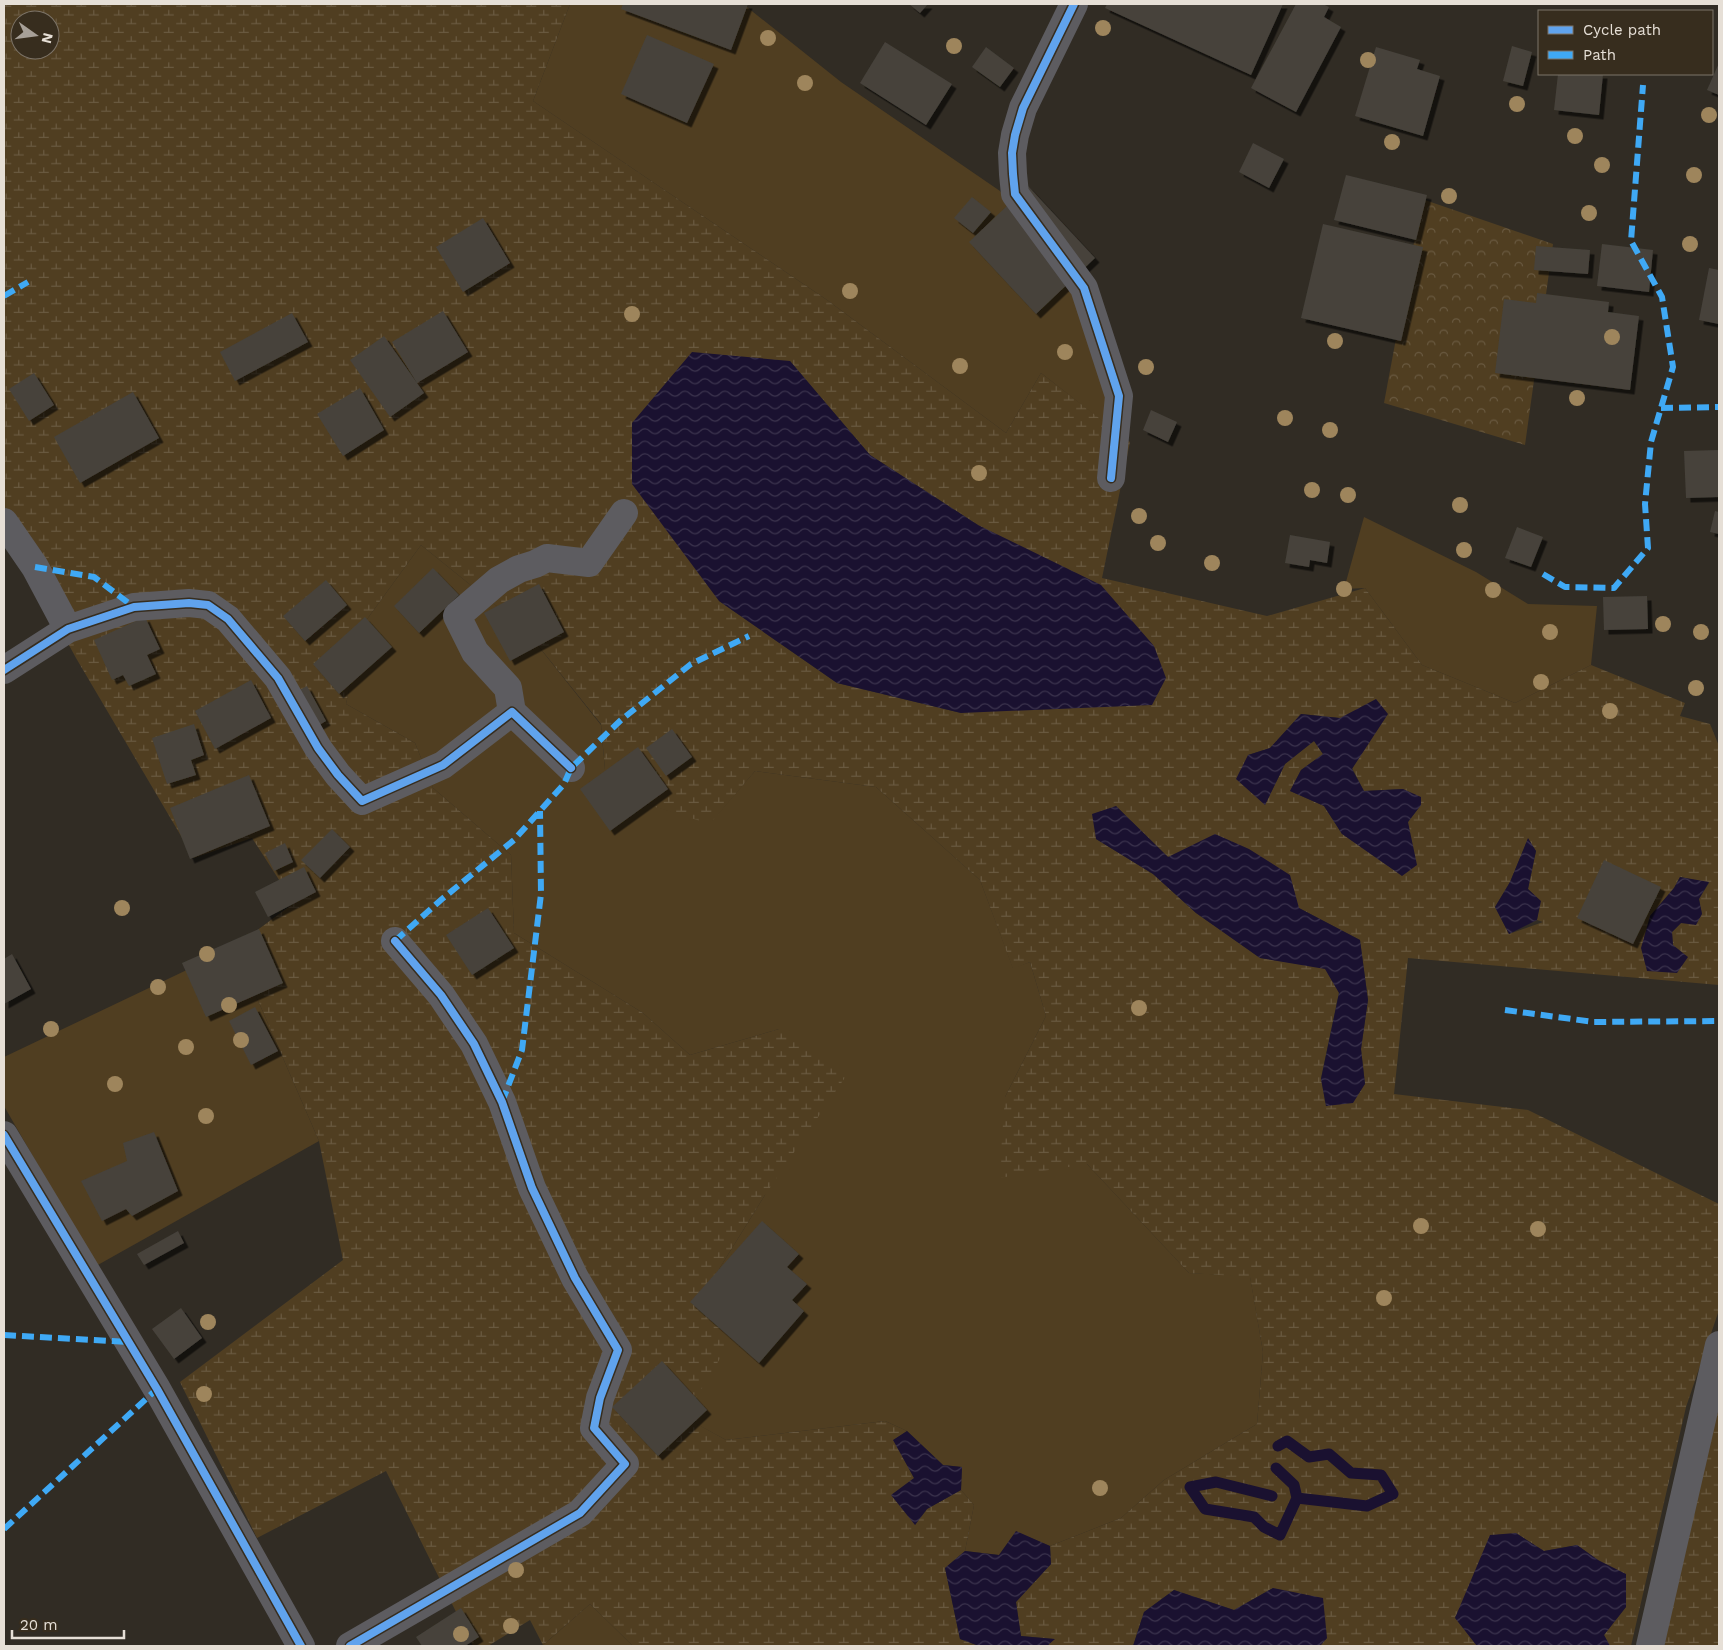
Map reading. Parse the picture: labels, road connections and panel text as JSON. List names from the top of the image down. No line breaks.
{"legend":["Cycle path","Path"],"scale_bar":"20 m","north":"right"}
